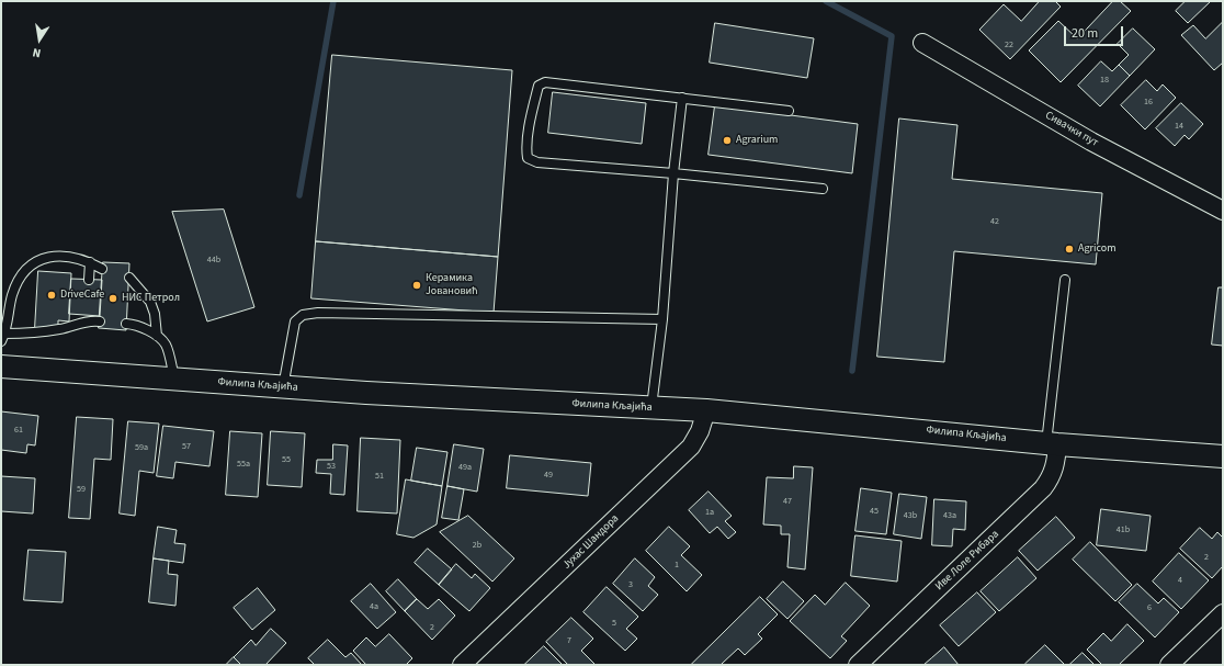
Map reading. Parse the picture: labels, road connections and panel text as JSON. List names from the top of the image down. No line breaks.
{"streets":{"street":["Сивачки пут","Филипа Кљајића","Јухас Шандора","Иве Лоле Рибара"]},"crossings":[["Филипа Кљајића","Јухас Шандора"],["Филипа Кљајића","Иве Лоле Рибара"]],"places":["Agrarium","Agricom","Керамика Јовановић","DriveCafe","НИС Петрол"],"house_numbers":["22","18","16","14","42","44b","61","57","59a","55","55a","53","49a","49","51","59","47","45","1a","43b","43a","41b","2b","2","1","4","3","4a","6","5","2","7"],"scale_bar":"20 m","north":"bottom"}
